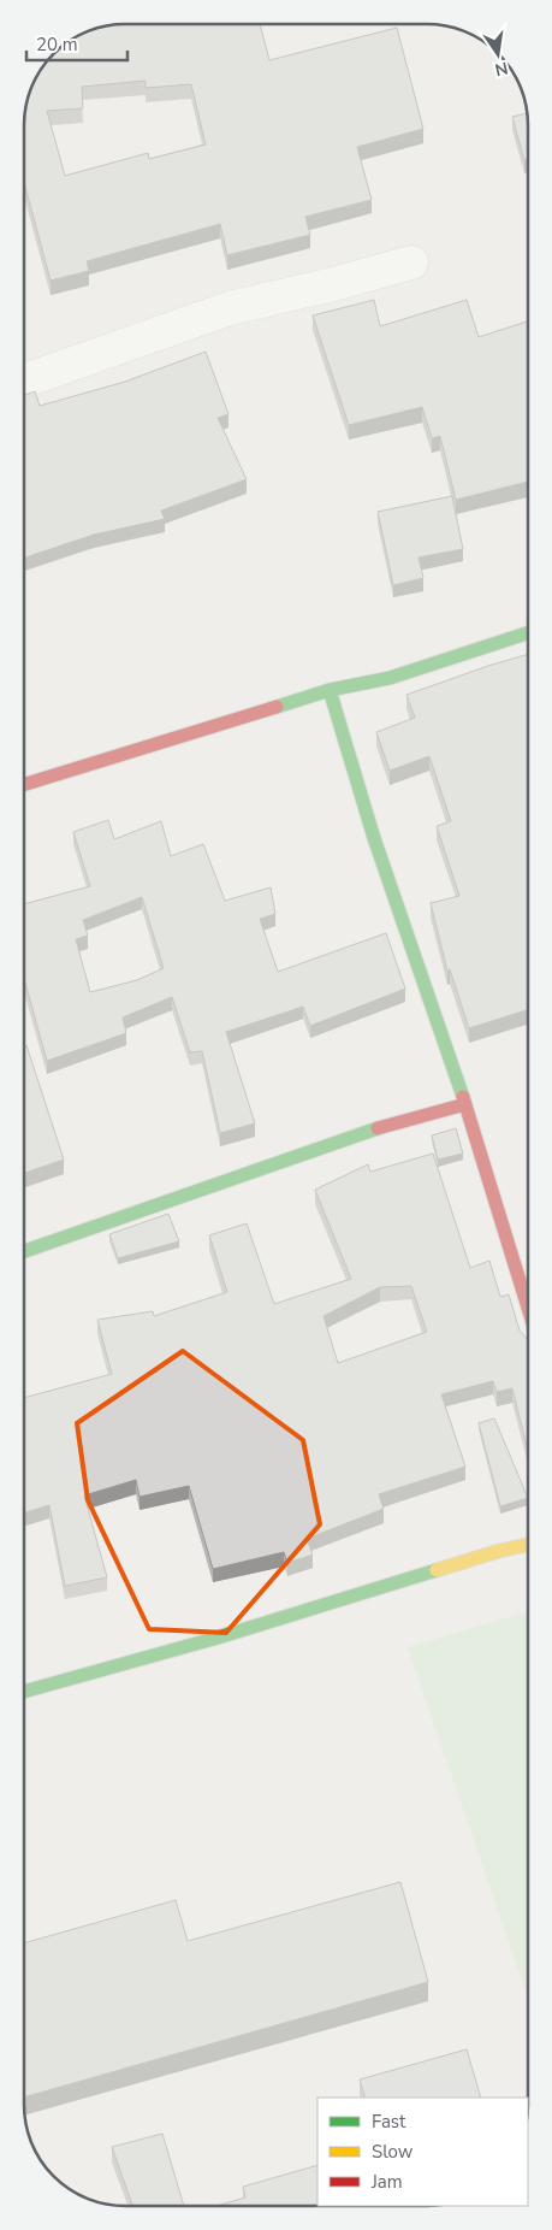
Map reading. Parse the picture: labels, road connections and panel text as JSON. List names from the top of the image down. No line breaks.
{"legend":["Fast","Slow","Jam"],"scale_bar":"20 m","north":"bottom"}
